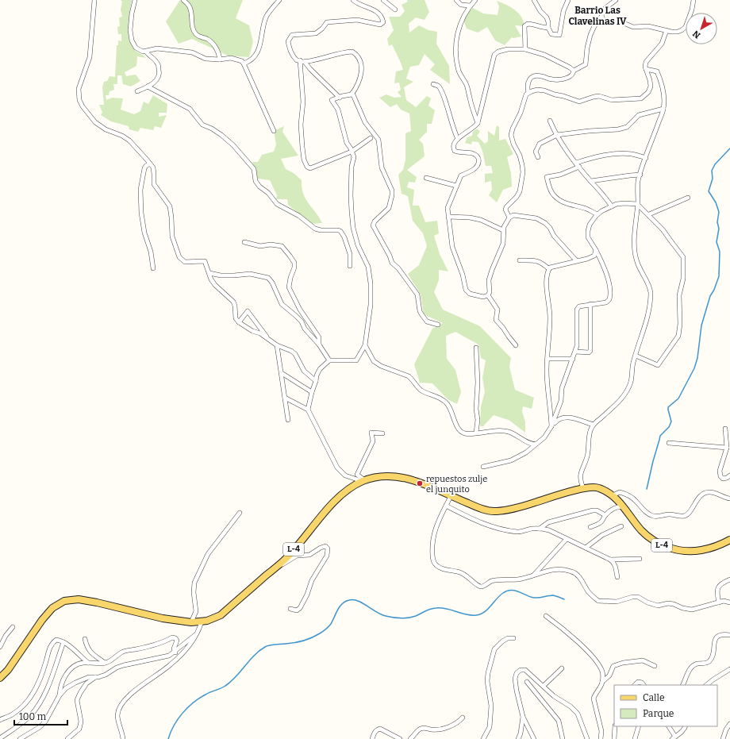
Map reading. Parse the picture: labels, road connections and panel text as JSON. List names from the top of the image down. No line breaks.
{"streets":{"main road":["L-4"]},"districts":["Barrio Las Clavelinas IV"],"places":["repuestos zulje el junquito"],"legend":["Calle","Parque"],"scale_bar":"100 m","north":"bottom left"}
